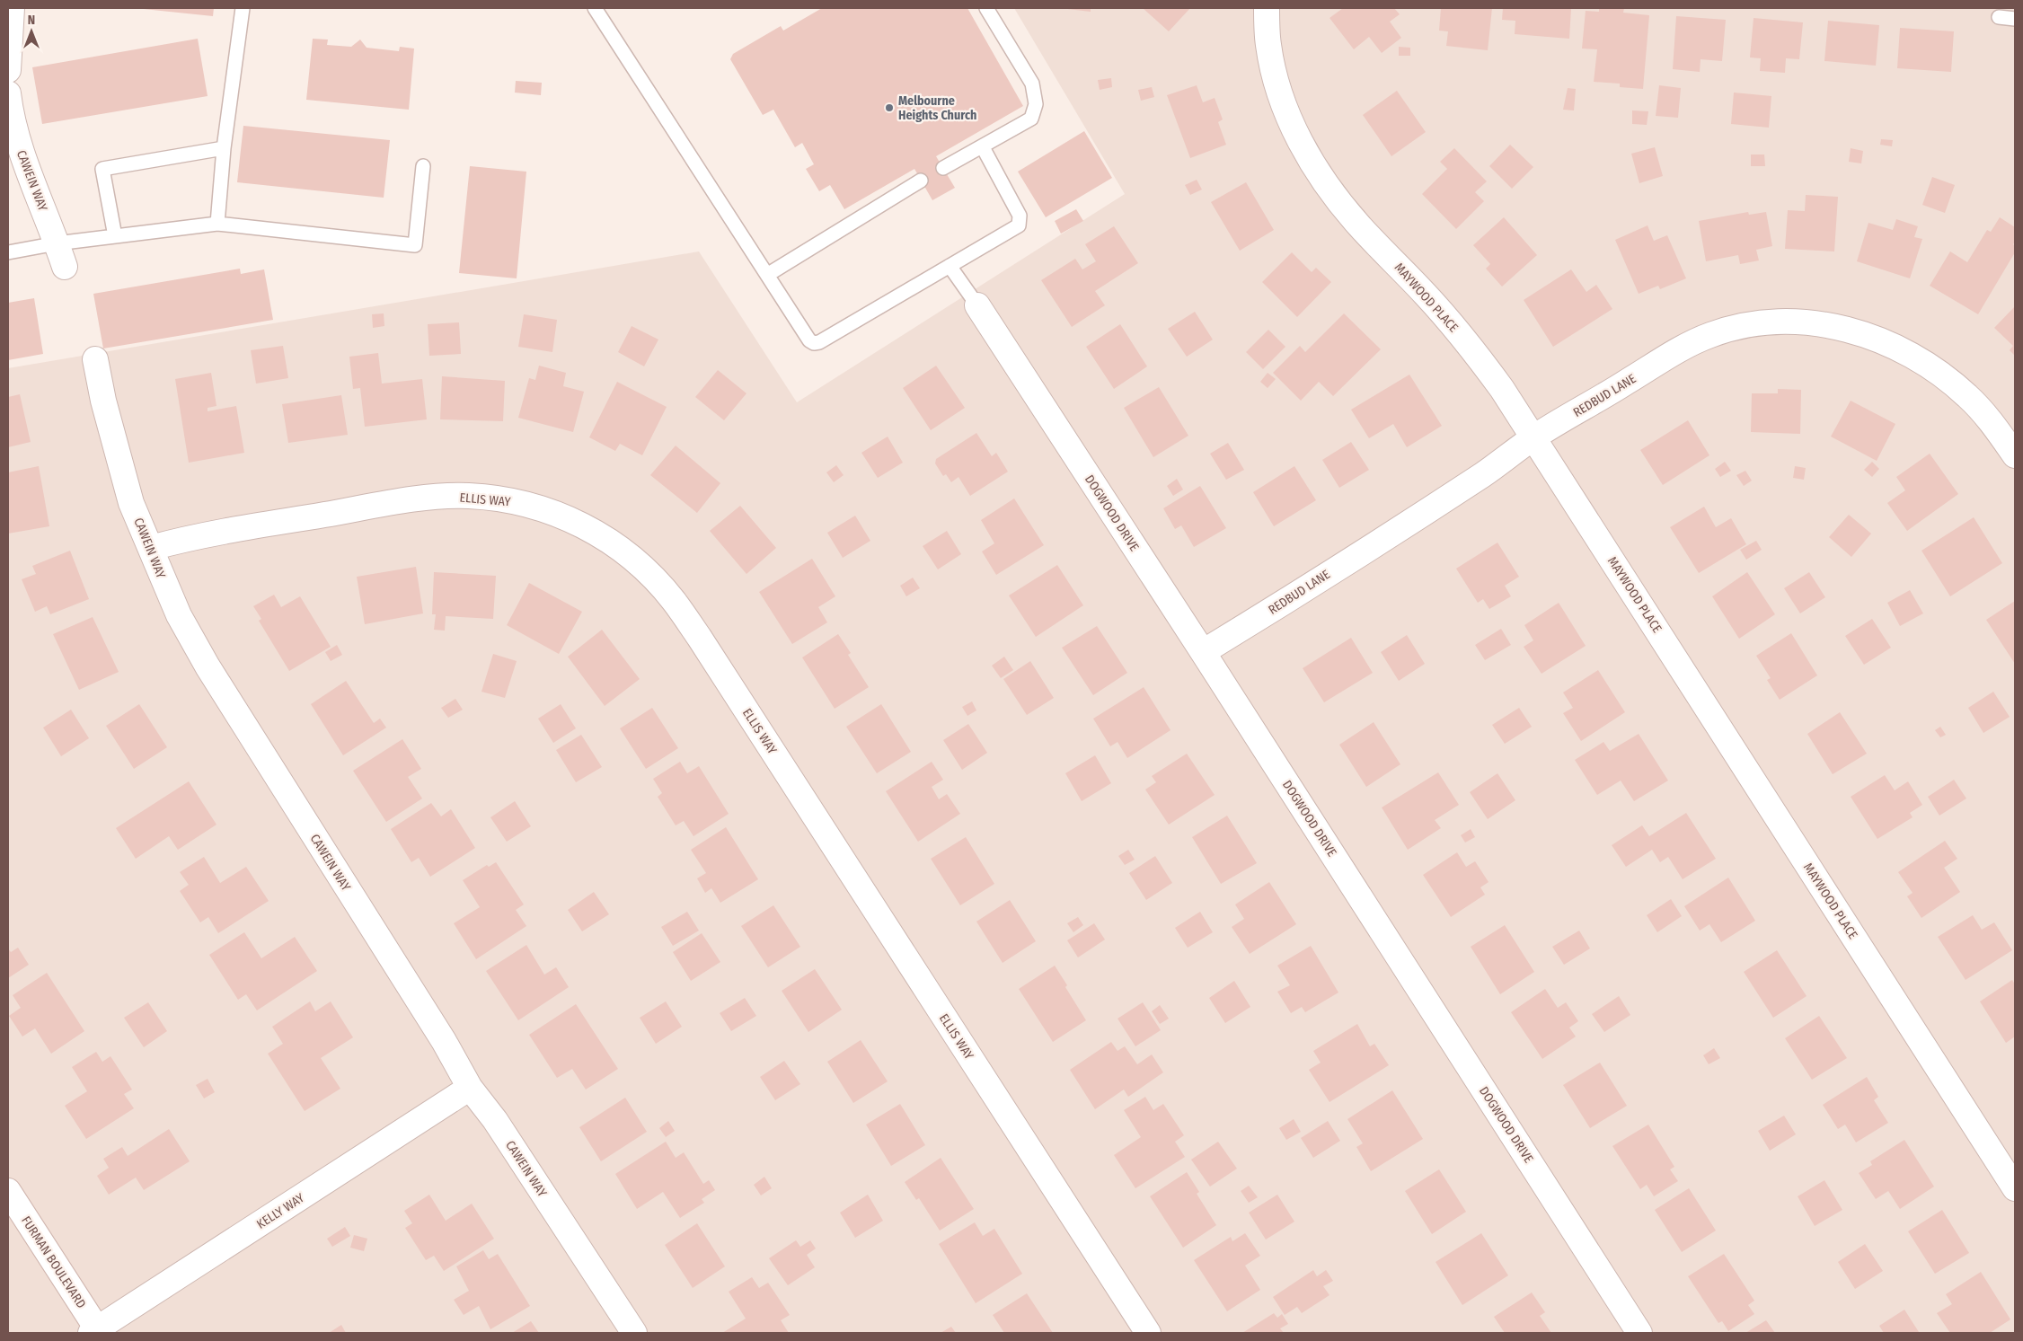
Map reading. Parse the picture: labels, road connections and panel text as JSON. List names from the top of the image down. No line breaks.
{"streets":{"street":["CAWEIN WAY","MAYWOOD PLACE","REDBUD LANE","ELLIS WAY","DOGWOOD DRIVE","KELLY WAY","FURMAN BOULEVARD"]},"crossings":[["CAWEIN WAY","ELLIS WAY"],["CAWEIN WAY","KELLY WAY"],["MAYWOOD PLACE","REDBUD LANE"],["REDBUD LANE","DOGWOOD DRIVE"],["KELLY WAY","FURMAN BOULEVARD"]],"places":["Melbourne Heights Church"],"north":"top"}
